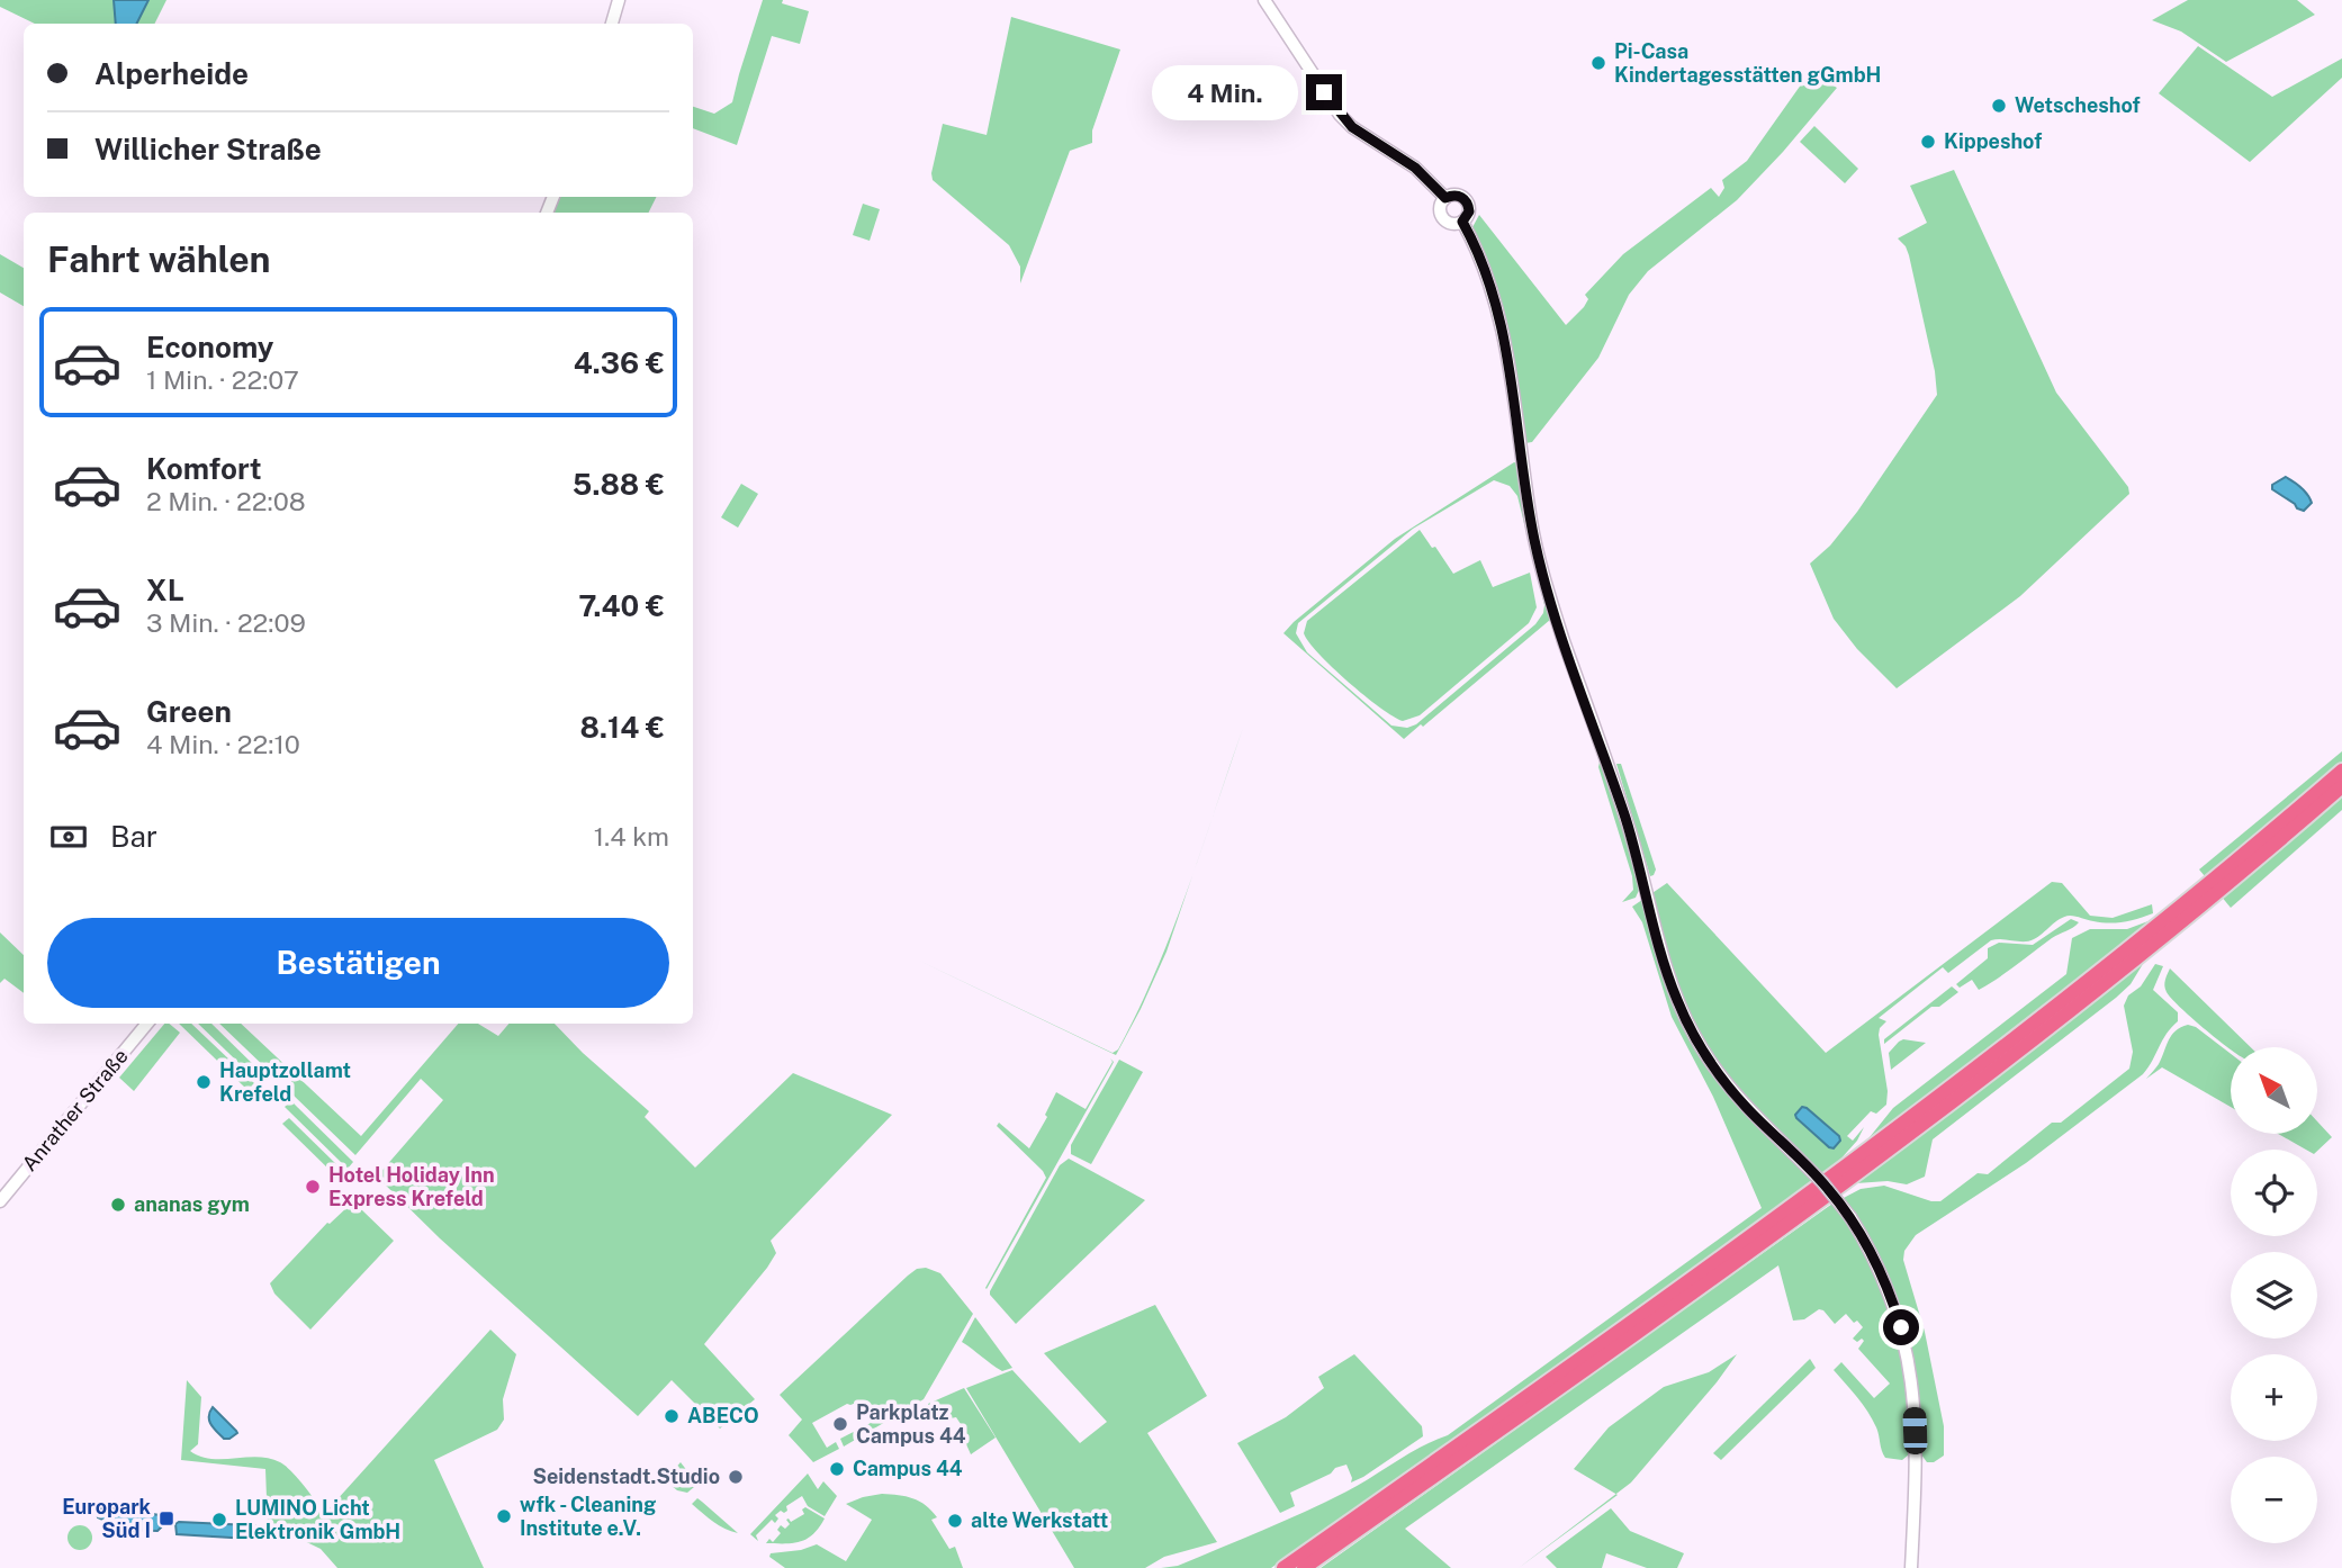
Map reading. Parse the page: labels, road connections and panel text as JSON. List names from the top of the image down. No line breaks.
{"streets":{"street":["Anrather Straße"]},"places":{"other":["Pi-Casa Kindertagesstätten gGmbH","Wetscheshof","Kippeshof","Hauptzollamt Krefeld","Hotel Holiday Inn Express Krefeld","ananas gym","ABECO","Parkplatz Campus 44","Campus 44","Seidenstadt.Studio","wfk - Cleaning Institute e.V.","LUMINO Licht Elektronik GmbH","alte Werkstatt"],"transit":["Europark Süd I"]},"north":"top left","page":{"banner":["Alperheide","Willicher Straße"],"bubble":"4 Min.","heading":"Fahrt wählen","list":[{"name":"Economy","note":"1 Min. · 22:07","value":"4.36 €"},{"name":"Komfort","note":"2 Min. · 22:08","value":"5.88 €"},{"name":"XL","note":"3 Min. · 22:09","value":"7.40 €"},{"name":"Green","note":"4 Min. · 22:10","value":"8.14 €"}],"pay":["Bar","1.4 km"],"buttons":"Bestätigen","map_buttons":["+","−"]}}
